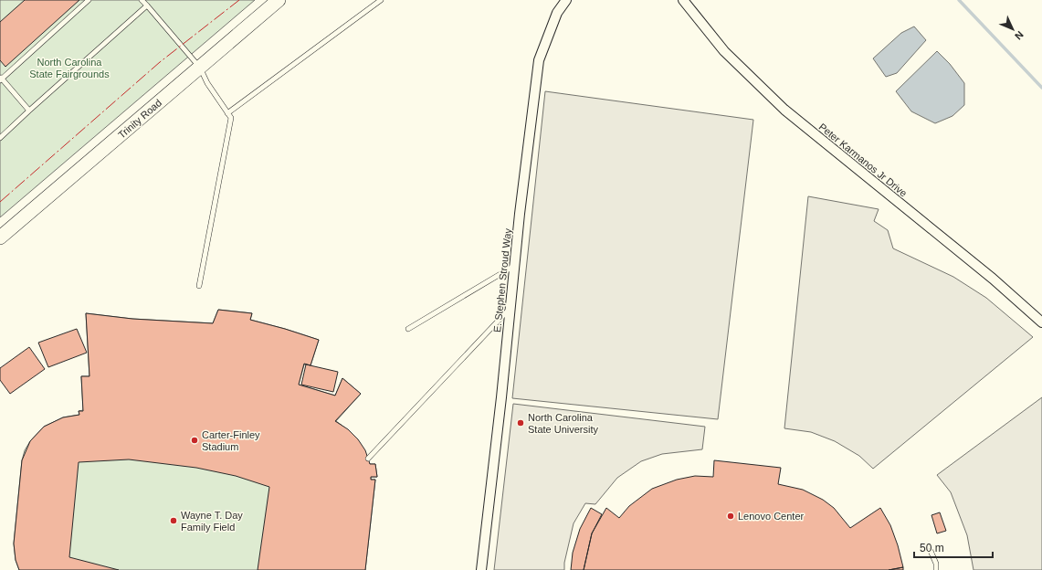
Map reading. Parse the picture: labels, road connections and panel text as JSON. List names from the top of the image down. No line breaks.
{"streets":{"main road":["Trinity Road"],"street":["Peter Karmanos Jr Drive","E. Stephen Stroud Way"]},"parks":["North Carolina State Fairgrounds"],"places":["North Carolina State University","Carter-Finley Stadium","Lenovo Center","Wayne T. Day Family Field"],"scale_bar":"50 m","north":"bottom right"}
